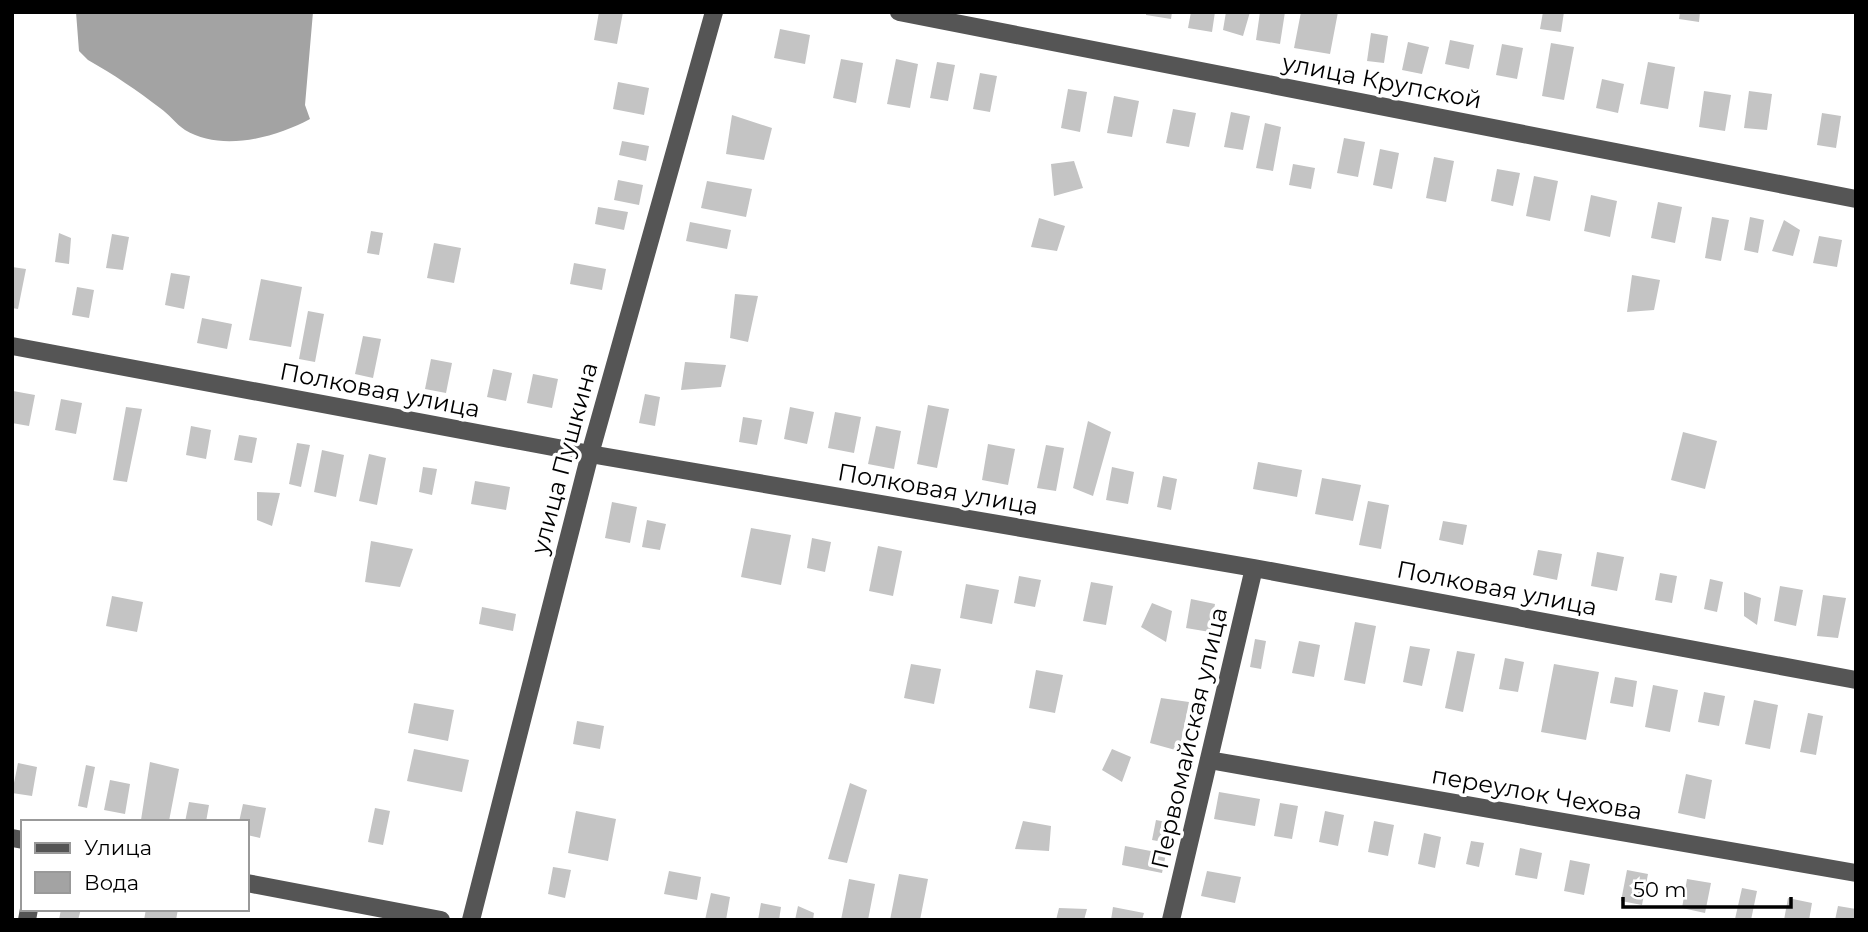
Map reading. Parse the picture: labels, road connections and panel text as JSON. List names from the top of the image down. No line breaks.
{"streets":{"street":["улица Крупской","Полковая улица","улица Пушкина","Первомайская улица","переулок Чехова"]},"crossings":[["Полковая улица","улица Пушкина"],["Полковая улица","Первомайская улица"],["Первомайская улица","переулок Чехова"]],"legend":["Улица","Вода"],"scale_bar":"50 m"}
